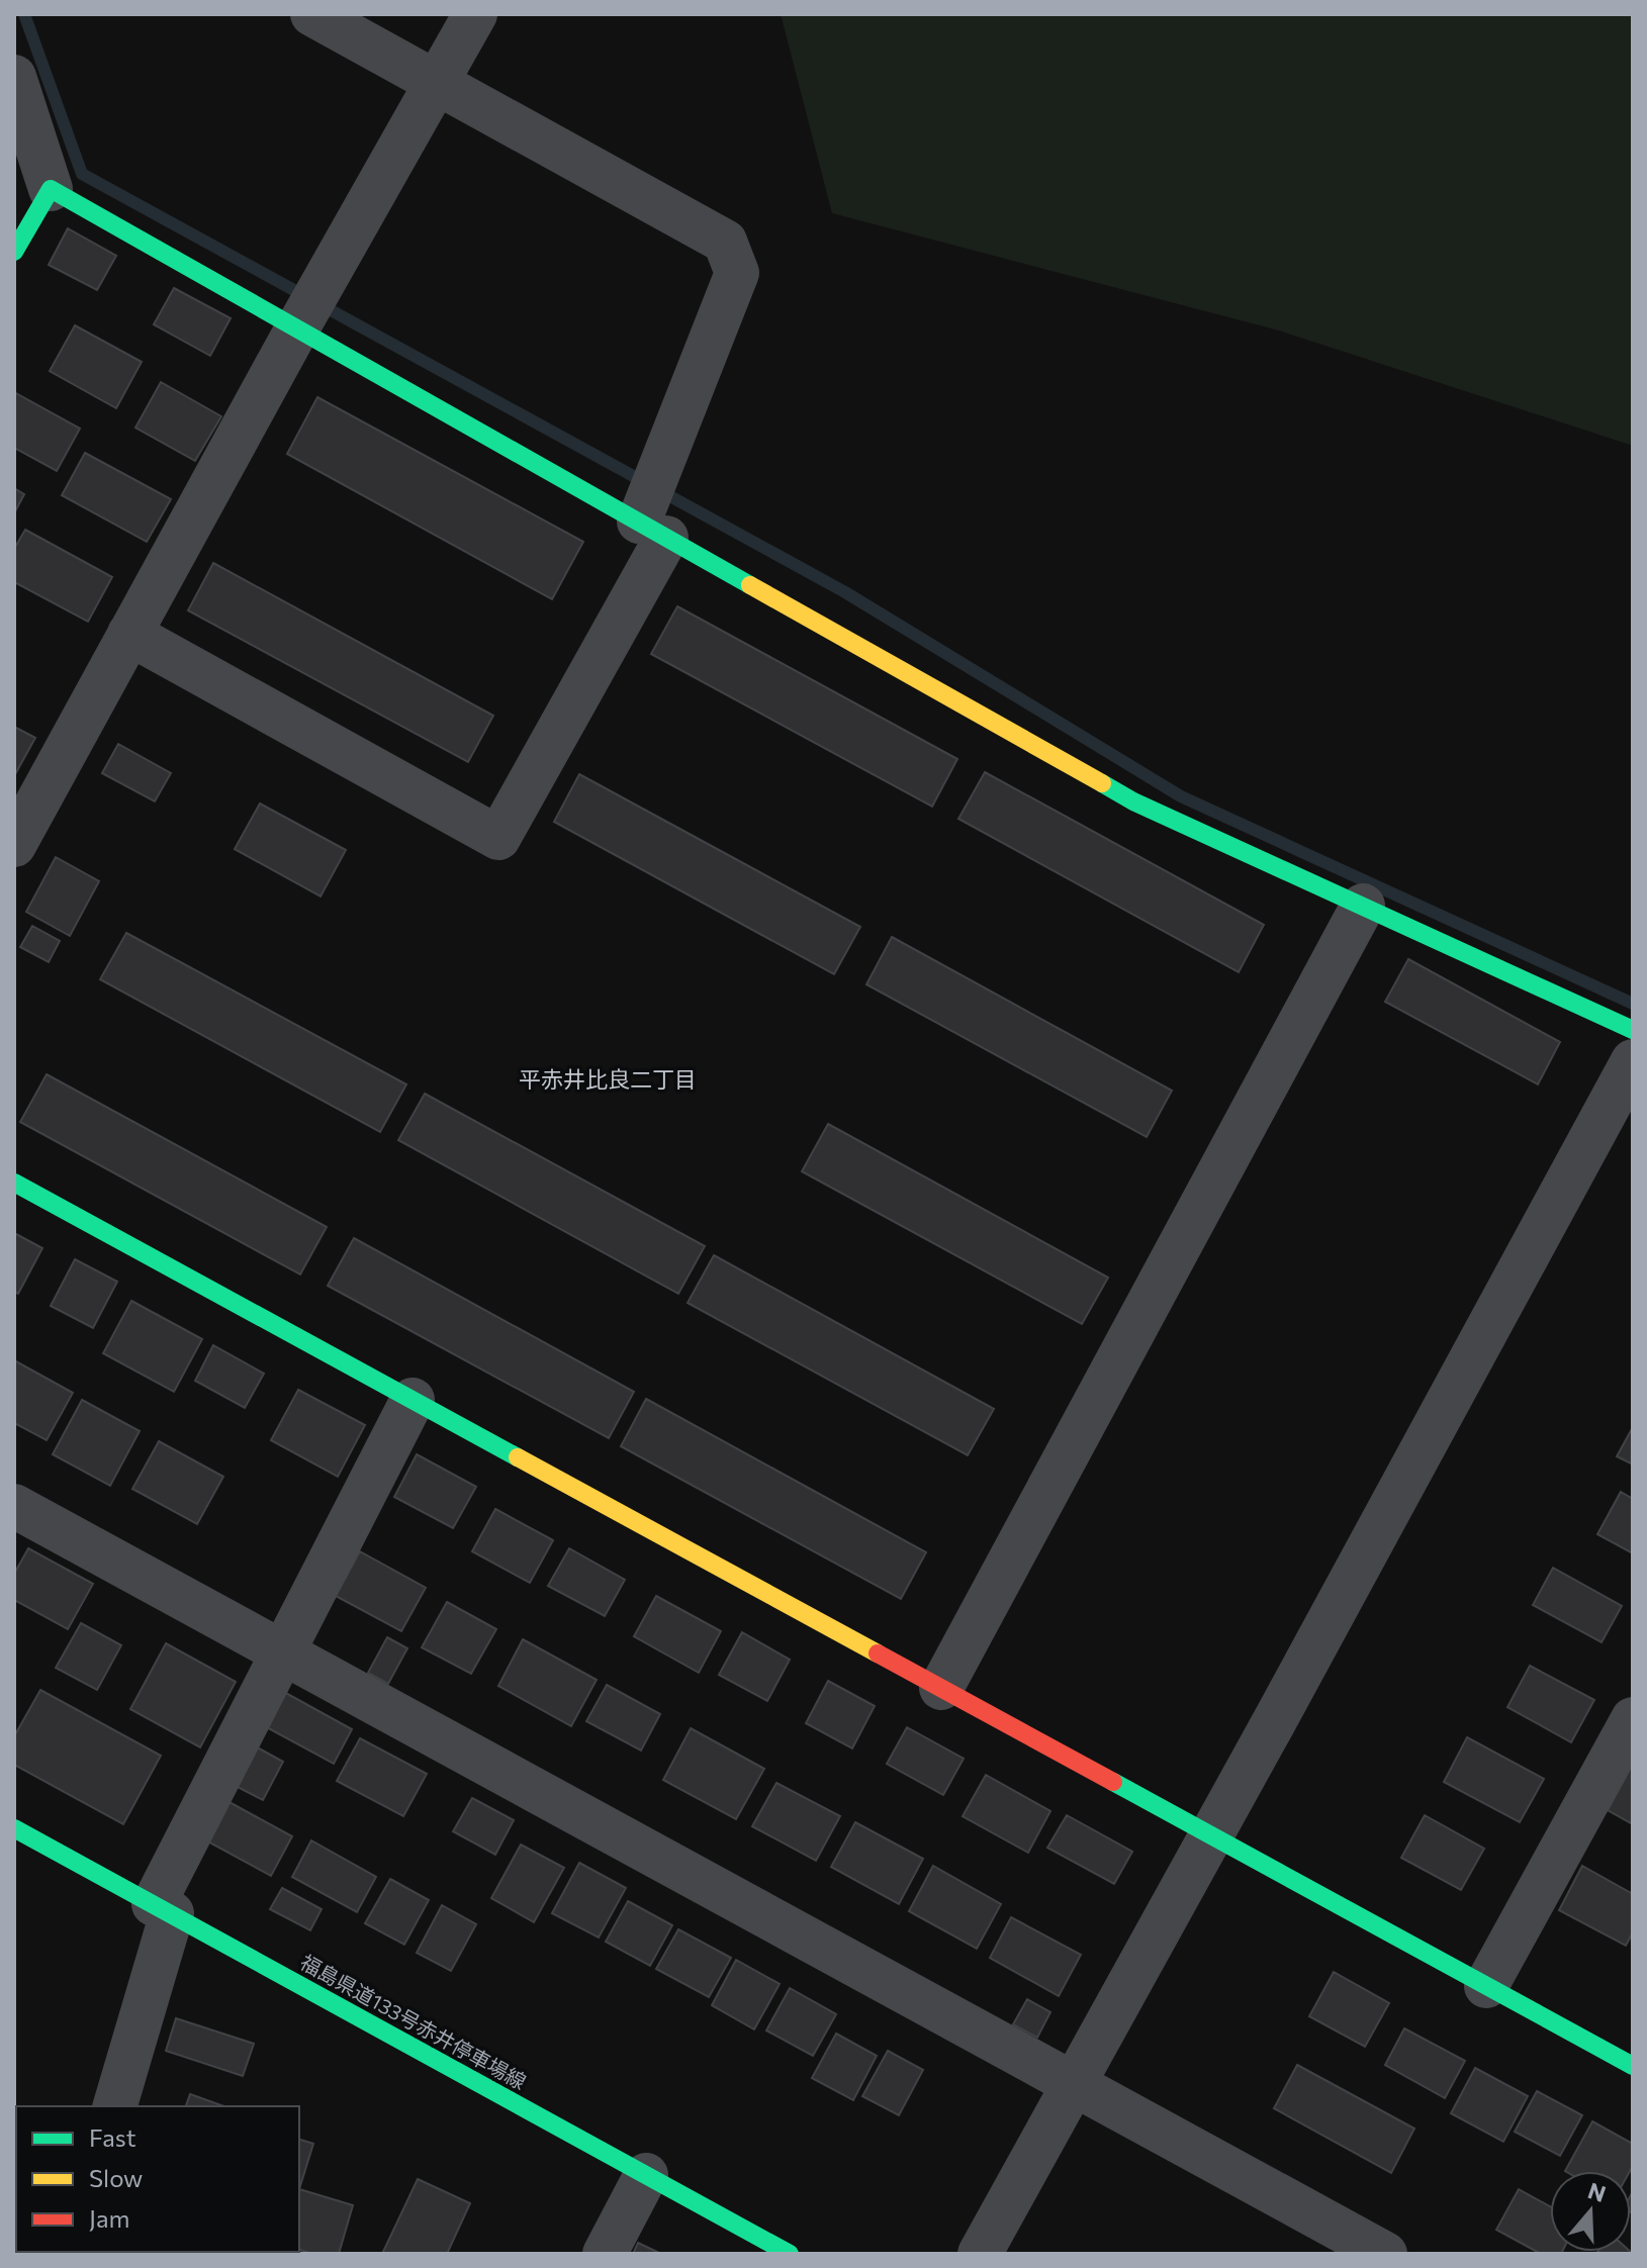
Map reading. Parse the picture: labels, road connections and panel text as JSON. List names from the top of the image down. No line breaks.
{"streets":{"street":["福島県道133号赤井停車場線"]},"districts":["平赤井比良二丁目"],"legend":["Fast","Slow","Jam"],"north":"top"}
